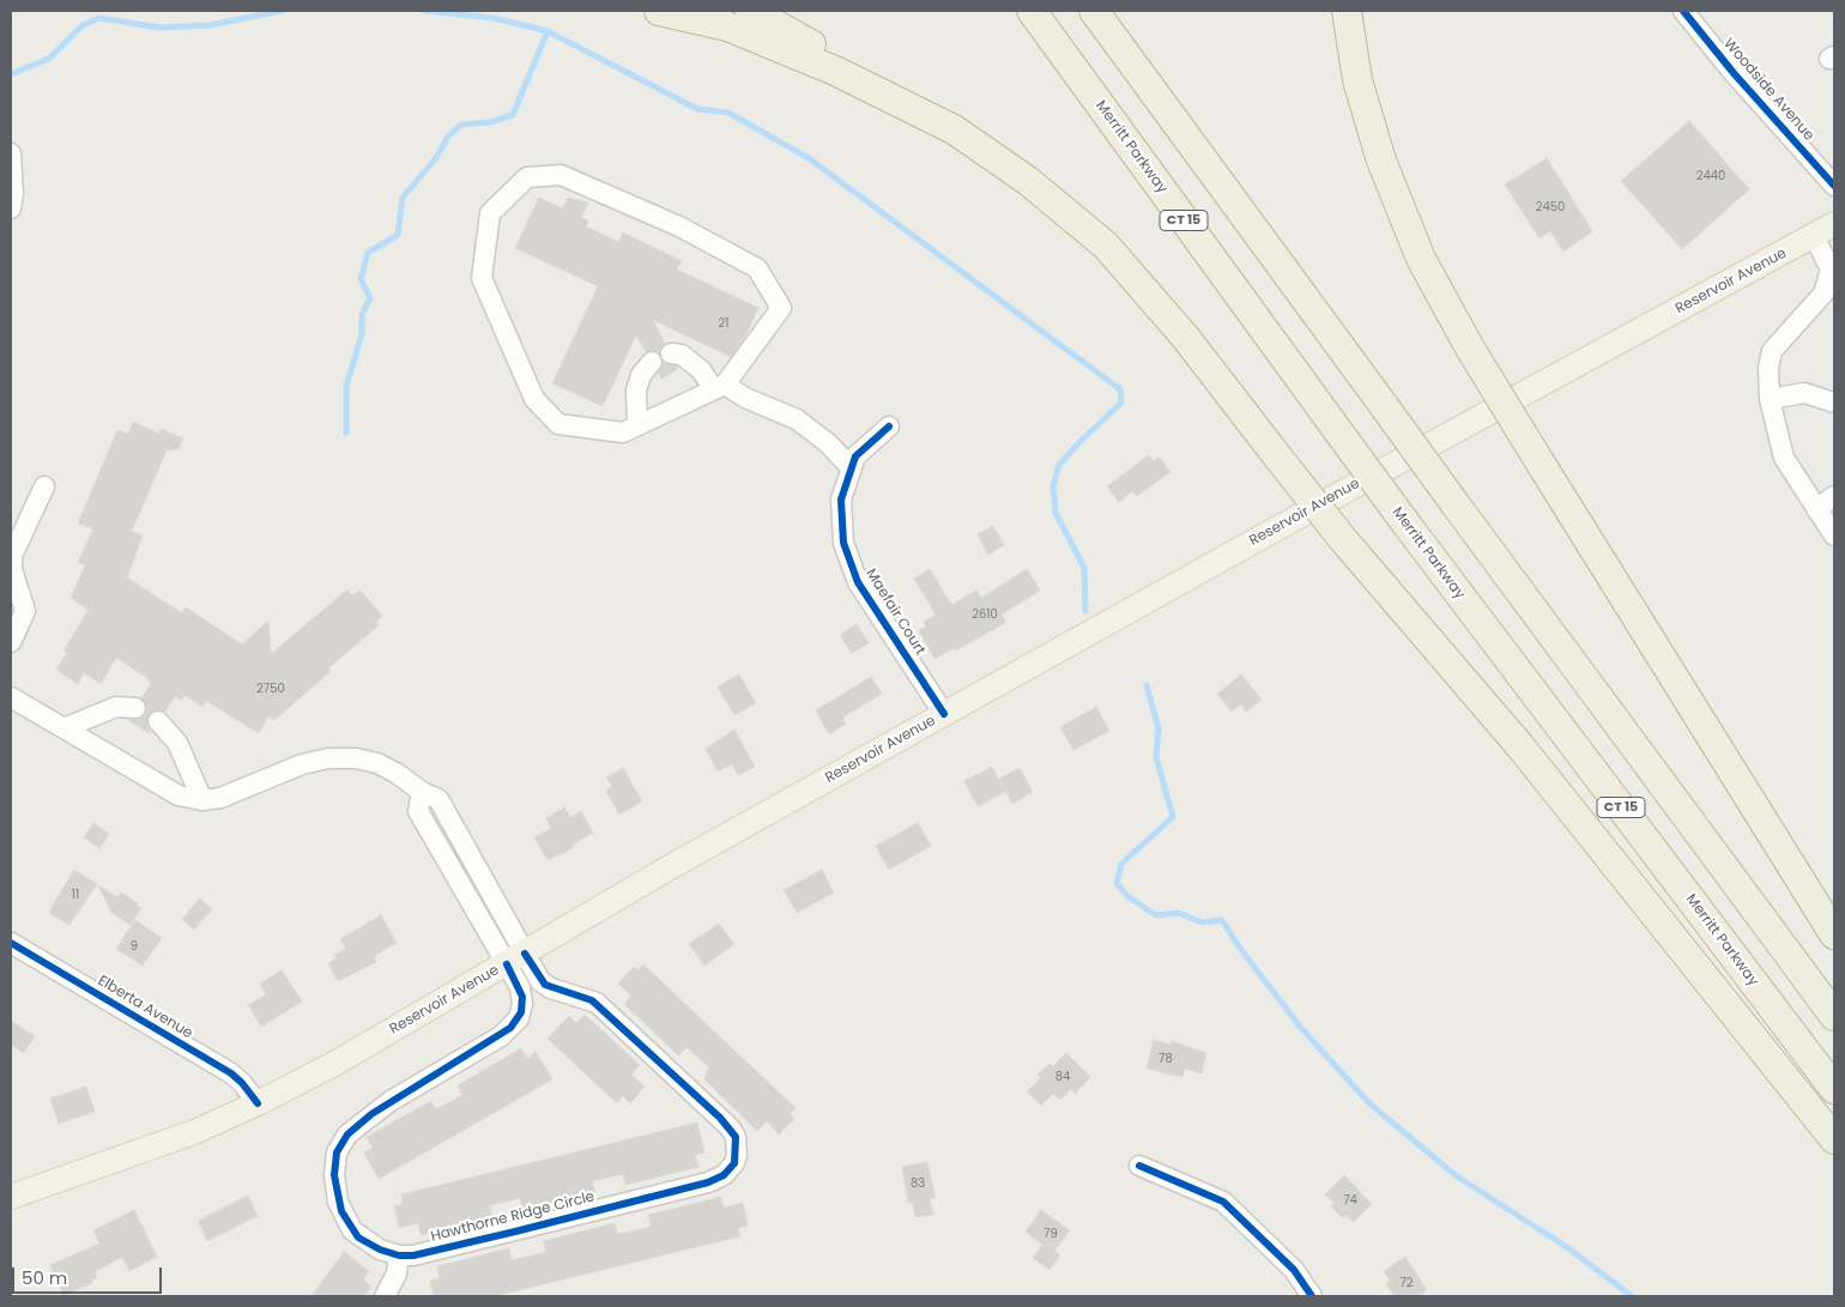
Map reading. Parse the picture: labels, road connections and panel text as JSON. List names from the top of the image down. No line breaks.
{"streets":{"highway":["Merritt Parkway","CT 15"],"main road":["Reservoir Avenue"],"street":["Woodside Avenue","Maefair Court","Elberta Avenue","Hawthorne Ridge Circle"]},"crossings":[["Reservoir Avenue","Maefair Court"],["Reservoir Avenue","Elberta Avenue"],["Reservoir Avenue","Hawthorne Ridge Circle"]],"house_numbers":["2440","2450","21","2610","2750","11","9","78","84","83","74","79","72"],"scale_bar":"50 m"}
